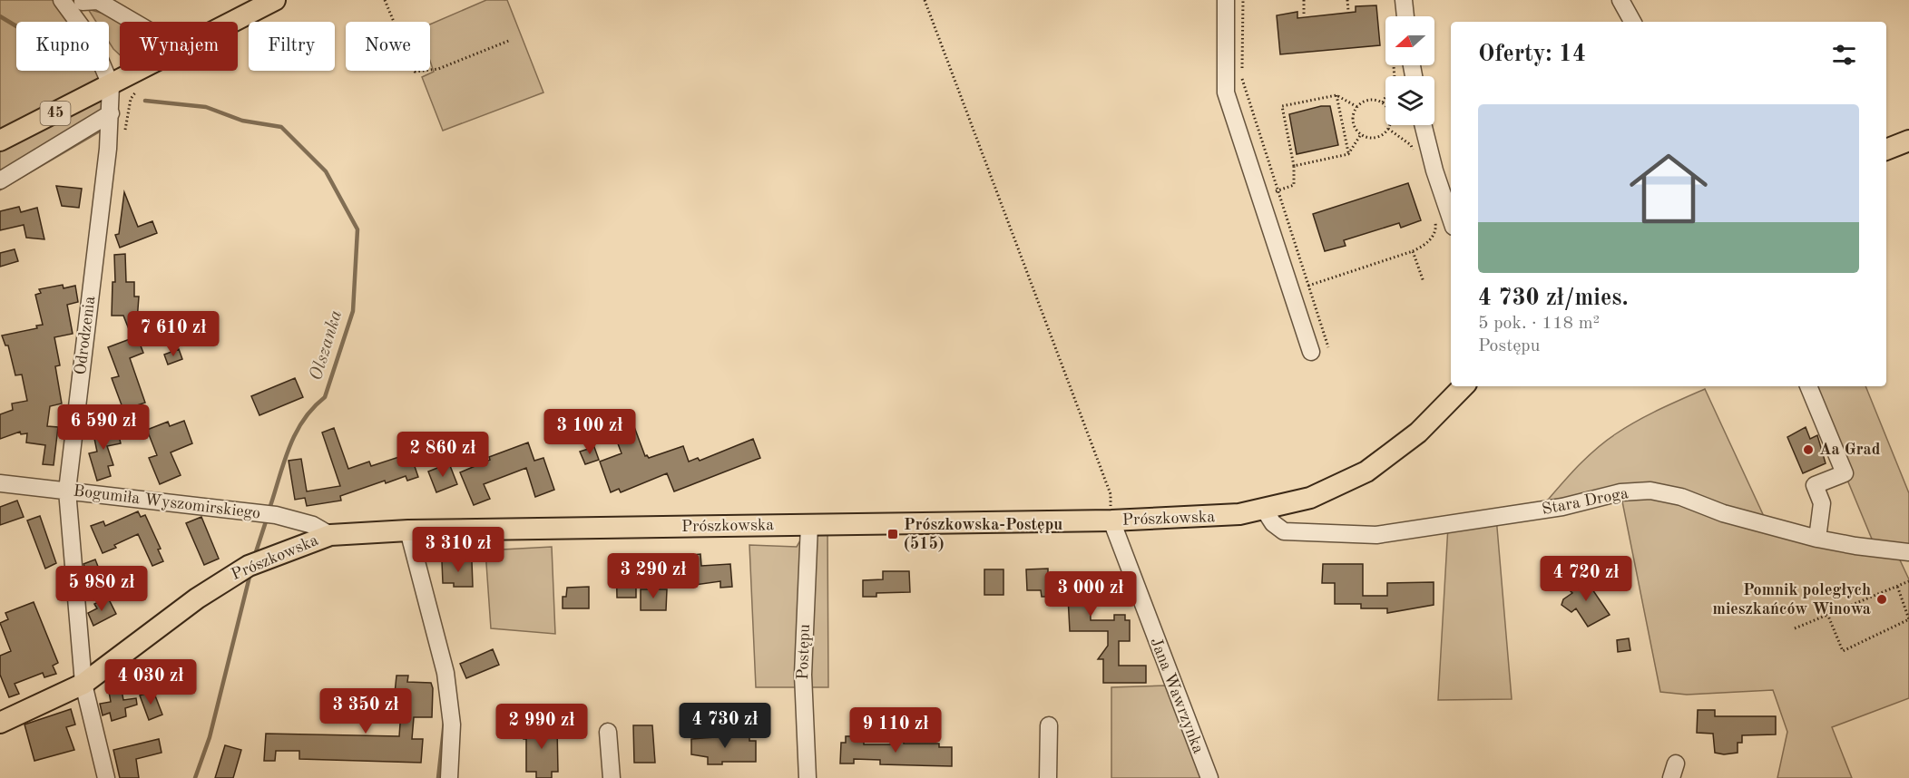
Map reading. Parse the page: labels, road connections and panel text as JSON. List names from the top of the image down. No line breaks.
{"streets":{"main road":["45","Prószkowska"],"street":["Odrodzenia","Stara Droga","Bogumiła Wyszomirskiego","Postępu","Jana Wawrzynka"]},"crossings":[["45","Odrodzenia"],["Odrodzenia","Bogumiła Wyszomirskiego"],["Odrodzenia","Prószkowska"],["Stara Droga","Prószkowska"],["Bogumiła Wyszomirskiego","Prószkowska"],["Prószkowska","Postępu"],["Prószkowska","Jana Wawrzynka"]],"water":["Olszanka"],"places":{"other":["Aa Grad","Pomnik poległych mieszkańców Winowa"],"transit":["Prószkowska-Postępu (515)"]},"north":"left","page":{"chip":["Kupno","Wynajem","Filtry","Nowe"],"heading":"Oferty: 14","list":[{"name":"4 730 zł/mies.","note":"5 pok. · 118 m² · Postępu"}],"price":["7 610 zł","6 590 zł","3 100 zł","2 860 zł","3 310 zł","3 290 zł","4 720 zł","5 980 zł","3 000 zł","4 030 zł","3 350 zł","4 730 zł","2 990 zł","9 110 zł"]}}
